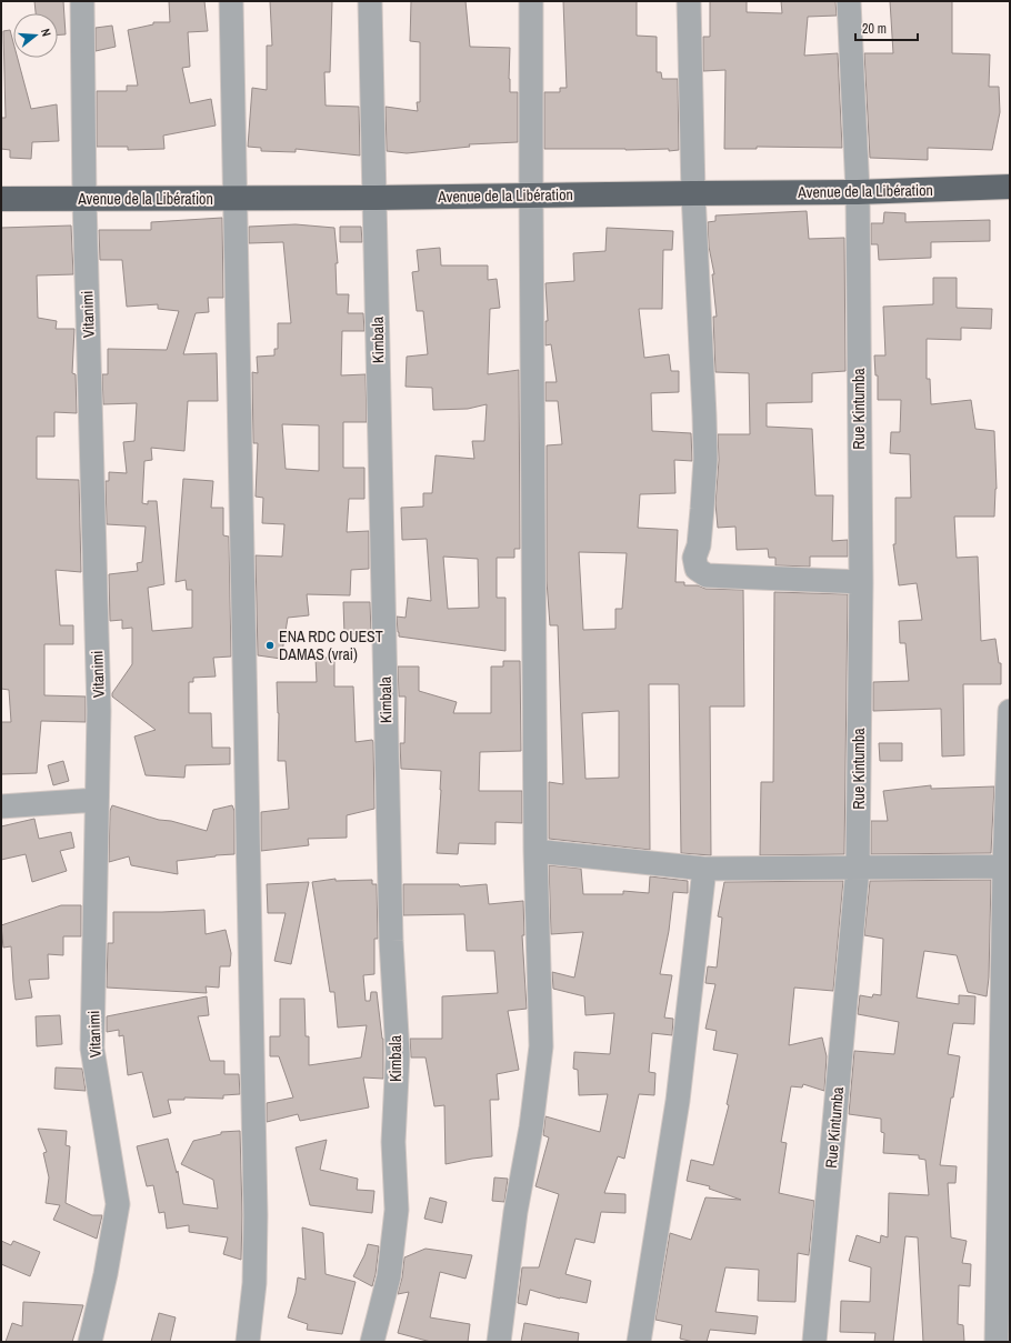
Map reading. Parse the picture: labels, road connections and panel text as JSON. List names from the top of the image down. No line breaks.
{"streets":{"highway":["Avenue de la Libération"],"street":["Vitanimi","Kimbala","Rue Kintumba"]},"crossings":[["Avenue de la Libération","Vitanimi"],["Avenue de la Libération","Kimbala"],["Avenue de la Libération","Rue Kintumba"]],"places":["ENA RDC OUEST DAMAS (vrai)"],"scale_bar":"20 m","north":"right"}
